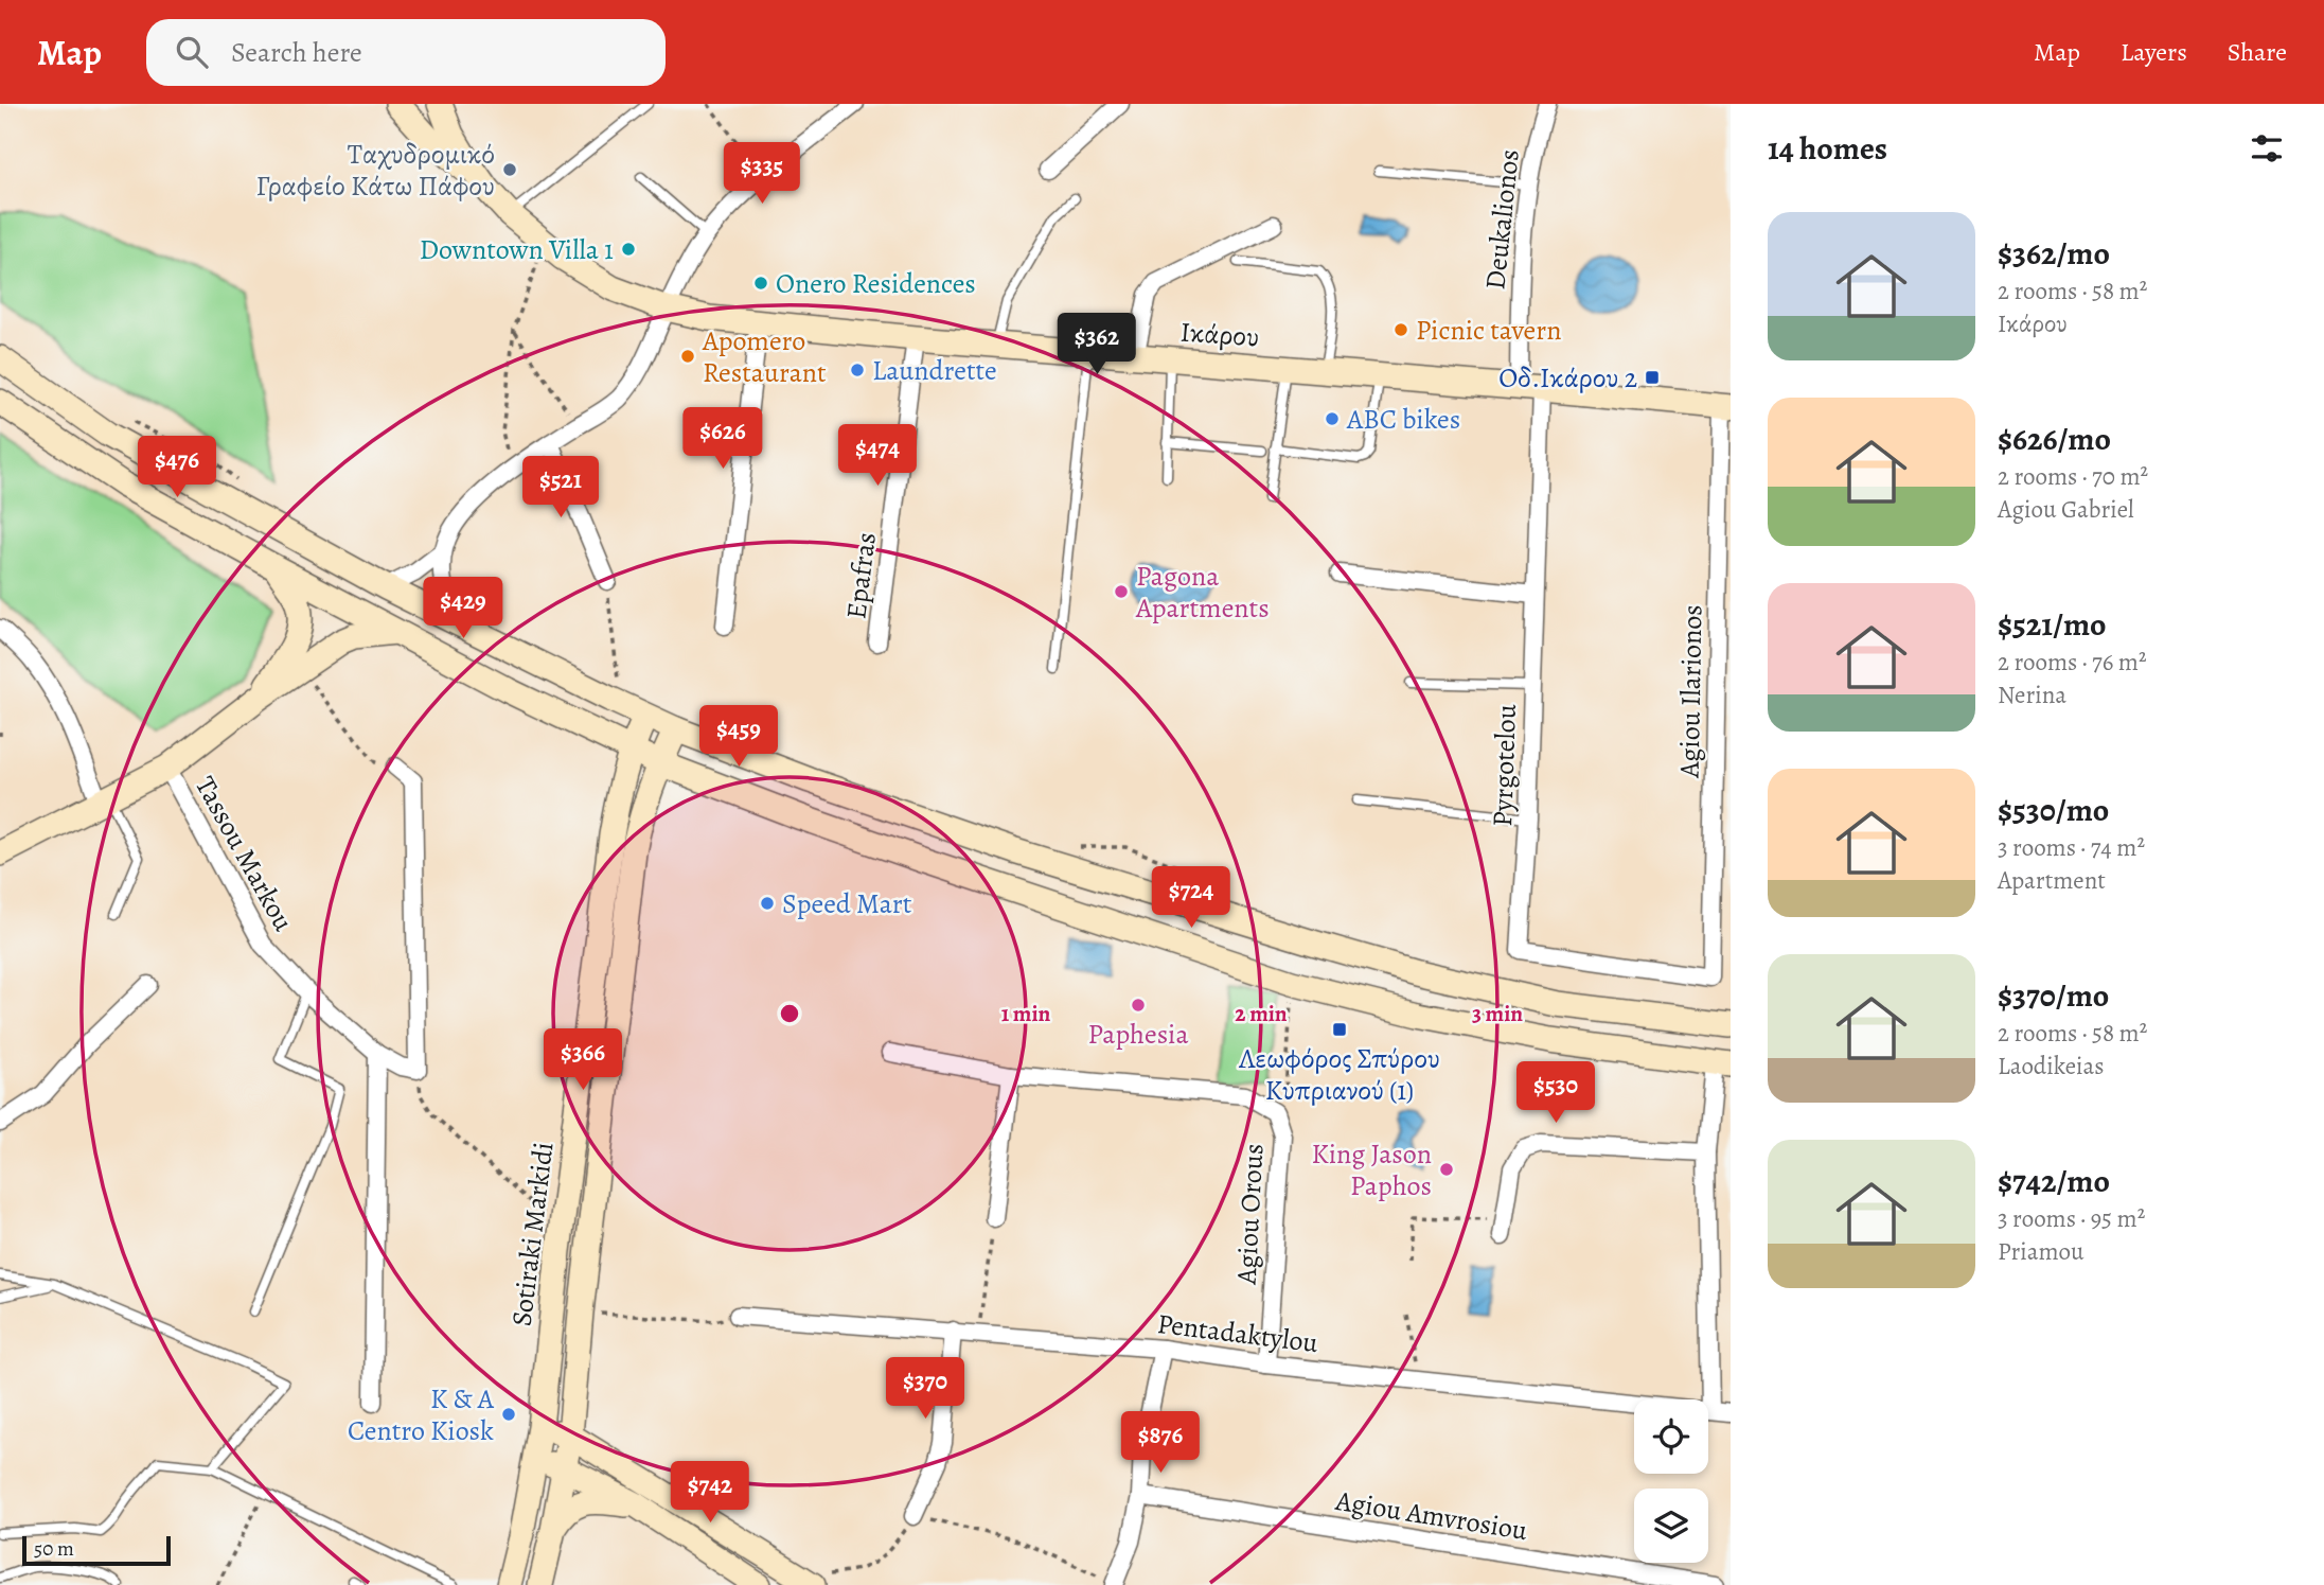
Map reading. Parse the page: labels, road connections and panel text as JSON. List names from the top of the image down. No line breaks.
{"streets":{"main road":["Ικάρου","Sotiraki Markidi"],"street":["Deukalionos","Epafras","Agiou Ilarionos","Pyrgotelou","Tassou Markou","Agiou Orous","Pentadaktylou","Agiou Amvrosiou"]},"crossings":[["Deukalionos","Ικάρου"],["Deukalionos","Pyrgotelou"],["Ικάρου","Epafras"],["Ικάρου","Agiou Ilarionos"],["Ικάρου","Pyrgotelou"],["Agiou Ilarionos","Pyrgotelou"],["Agiou Orous","Pentadaktylou"]],"places":{"other":["Ταχυδρομικό Γραφείο Κάτω Πάφου","Downtown Villa 1","Onero Residences","Picnic tavern","Apomero Restaurant","Laundrette","ABC bikes","Pagona Apartments","Speed Mart","Paphesia","King Jason Paphos","K & A Centro Kiosk"],"transit":["Οδ.Ικάρου 2","Λεωφόρος Σπύρου Κυπριανού (1)"]},"scale_bar":"50 m","page":{"header":"Map","search":"Search here","nav":["Map","Layers","Share"],"heading":"14 homes","price":["$335","$362","$626","$474","$476","$521","$429","$459","$724","$366","$530","$370","$876","$742"],"list":[{"name":"$362/mo","note":"2 rooms · 58 m² · Ικάρου"},{"name":"$626/mo","note":"2 rooms · 70 m² · Agiou Gabriel"},{"name":"$521/mo","note":"2 rooms · 76 m² · Nerina"},{"name":"$530/mo","note":"3 rooms · 74 m² · Apartment"},{"name":"$370/mo","note":"2 rooms · 58 m² · Laodikeias"},{"name":"$742/mo","note":"3 rooms · 95 m² · Priamou"}],"scale":"50 m"},"rings":["1 min","2 min","3 min"]}
